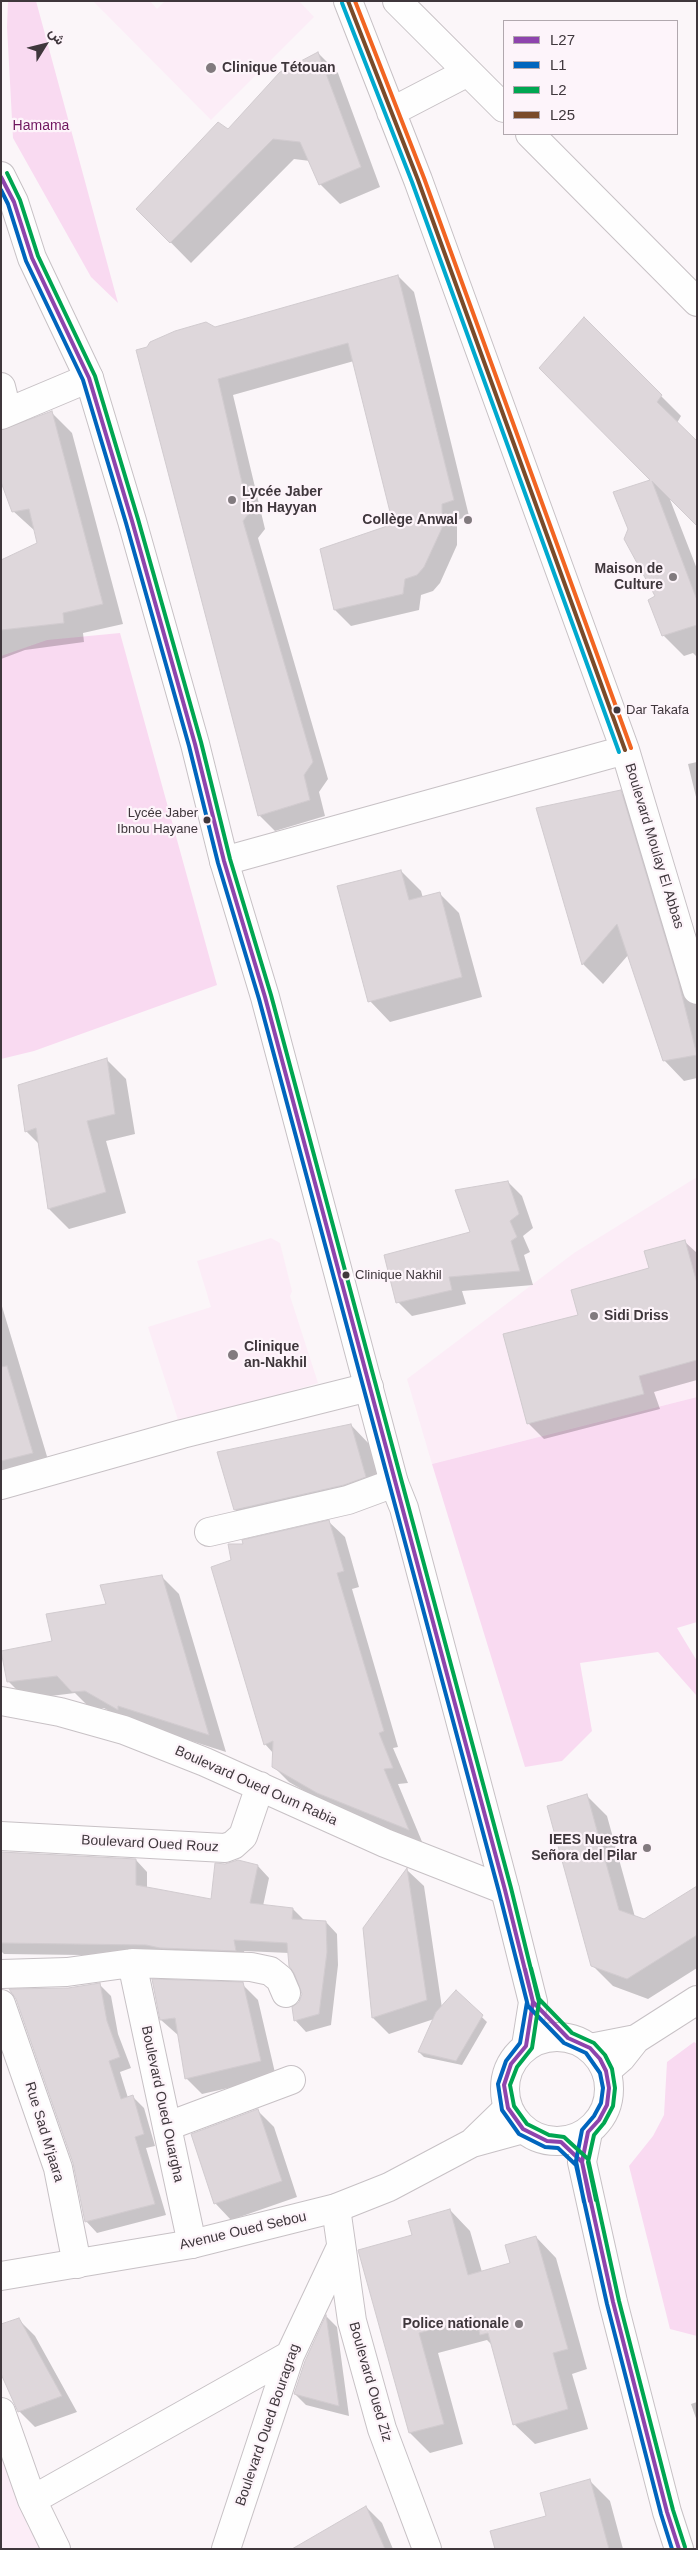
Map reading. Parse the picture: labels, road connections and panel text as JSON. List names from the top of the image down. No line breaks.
{"streets":{"street":["Boulevard Moulay El Abbas","Boulevard Oued Oum Rabia","Boulevard Oued Rouz","Boulevard Oued Ouargha","Rue Sad M'jaara","Avenue Oued Sebou","Boulevard Oued Ziz","Boulevard Oued Bouragrag"]},"crossings":[["Boulevard Oued Oum Rabia","Boulevard Oued Rouz"],["Boulevard Oued Ouargha","Avenue Oued Sebou"],["Rue Sad M'jaara","Avenue Oued Sebou"],["Avenue Oued Sebou","Boulevard Oued Ziz"],["Boulevard Oued Ziz","Boulevard Oued Bouragrag"]],"parks":["Hamama"],"places":["Clinique Tétouan","Lycée Jaber Ibn Hayyan","Collège Anwal","Maison de Culture","Dar Takafa","Lycée Jaber Ibnou Hayane","Clinique Nakhil","Sidi Driss","Clinique an-Nakhil","IEES Nuestra Señora del Pilar","Police nationale"],"lines":["transit line L25","transit line L2","transit line L27","transit line L1"],"legend":["L27","L1","L2","L25"],"north":"top right"}
